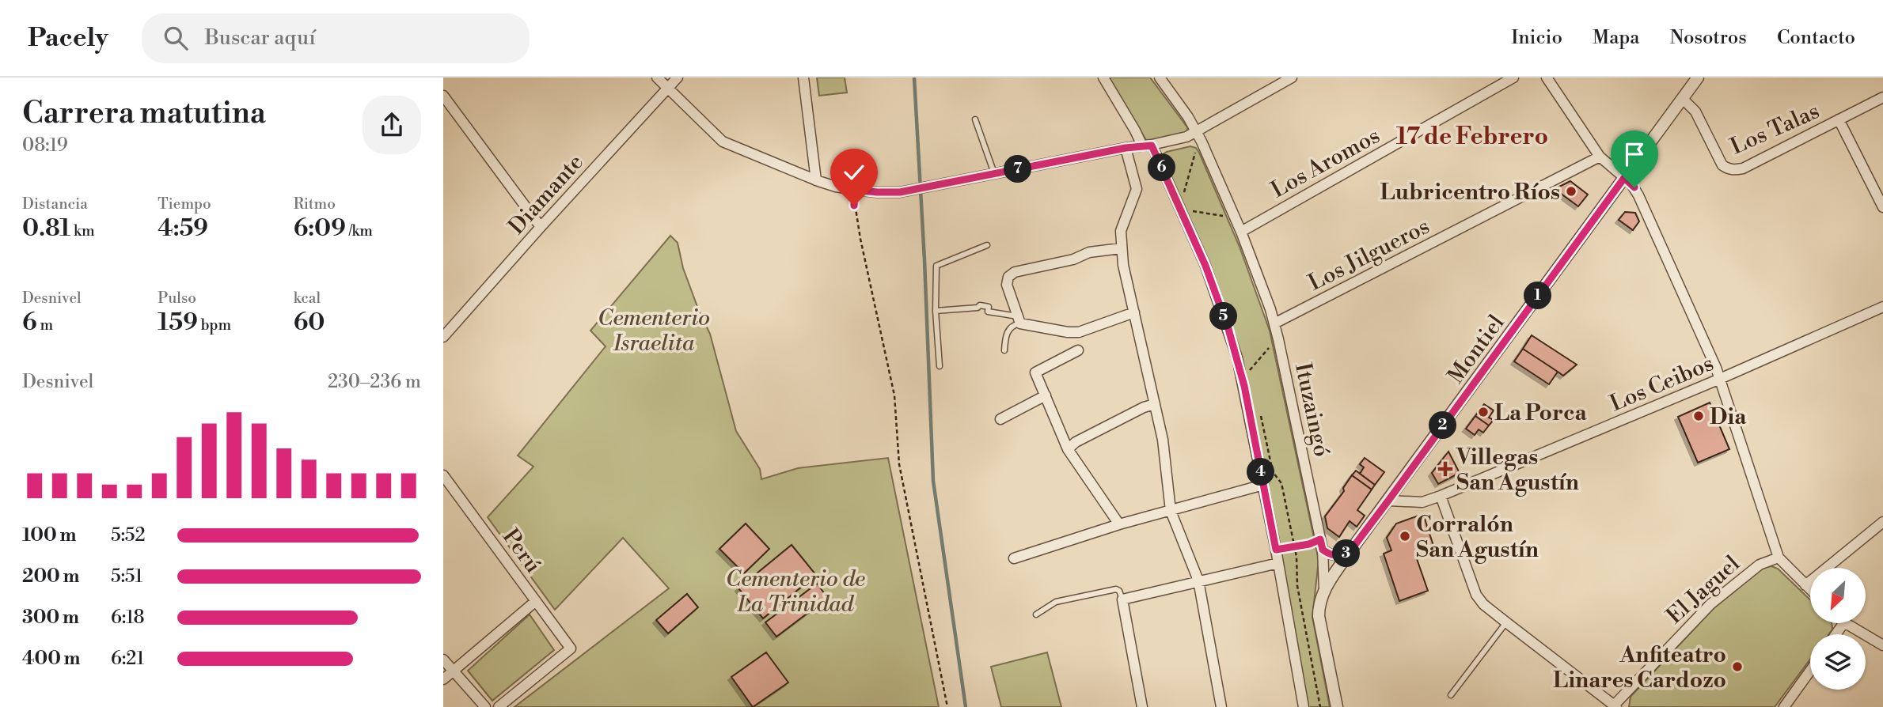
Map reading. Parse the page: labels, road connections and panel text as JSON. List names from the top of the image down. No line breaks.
{"streets":{"street":["Los Talas","Los Aromos","Diamante","Los Jilgueros","Montiel","Los Ceibos","Ituzaingó","Perú","El Jaguel"]},"crossings":[["Los Talas","Montiel"],["Los Aromos","Ituzaingó"],["Los Jilgueros","Ituzaingó"],["Montiel","Los Ceibos"],["Montiel","Ituzaingó"]],"districts":["17 de Febrero"],"parks":["Cementerio Israelita","Cementerio de La Trinidad"],"places":{"other":["Lubricentro Ríos","La Porca","Dia","Corralón San Agustín","Anfiteatro Linares Cardozo"],"health":["Villegas San Agustín"]},"north":"bottom left","page":{"header":"Pacely","search":"Buscar aquí","nav":["Inicio","Mapa","Nosotros","Contacto"],"heading":["Carrera matutina","08:19"],"pins":["6","7","1","5","2","4","3"],"stats":[["Distancia","0.81 km"],["Tiempo","4:59"],["Ritmo","6:09 /km"],["Desnivel","6 m"],["Pulso","159 bpm"],["kcal","60"]],"chart":["Desnivel","230–236 m"],"list":[{"name":"100 m","note":"5:52"},{"name":"200 m","note":"5:51"},{"name":"300 m","note":"6:18"},{"name":"400 m","note":"6:21"}]}}
